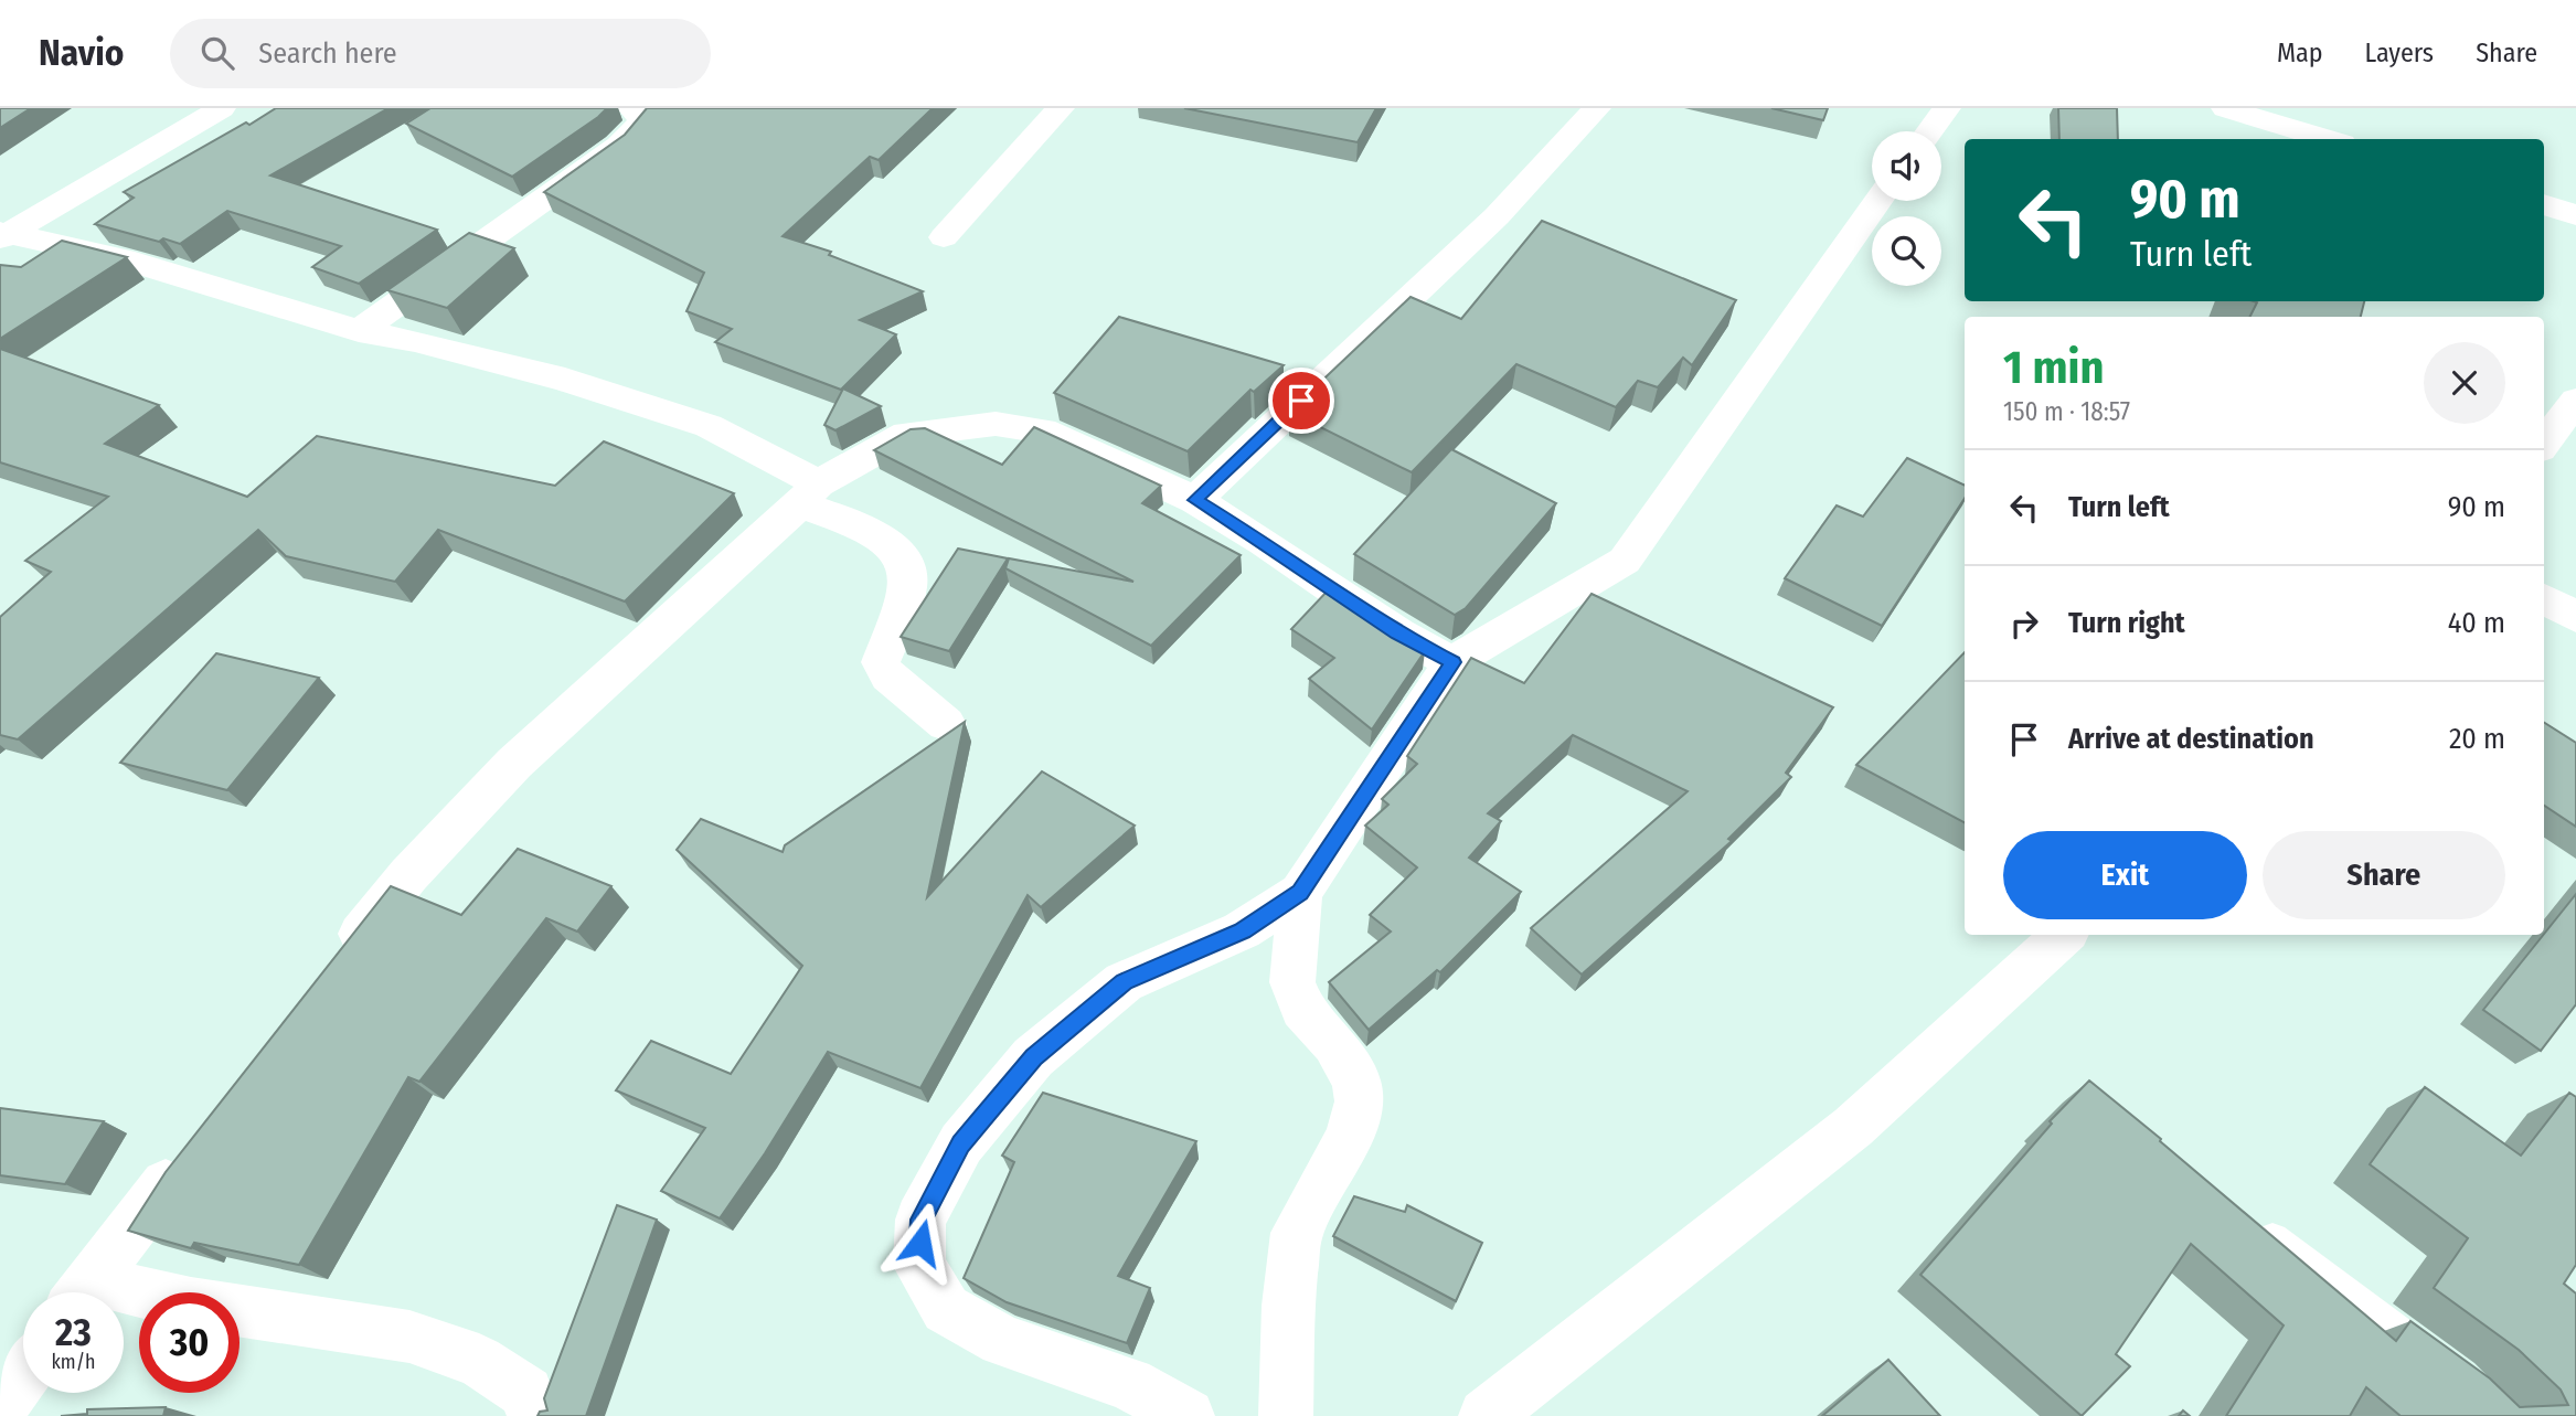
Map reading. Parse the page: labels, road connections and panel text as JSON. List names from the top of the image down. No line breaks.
{"page":{"header":"Navio","search":"Search here","nav":["Map","Layers","Share"],"turn":["90 m","Turn left"],"heading":["1 min","150 m · 18:57"],"list":[{"name":"Turn left","value":"90 m"},{"name":"Turn right","value":"40 m"},{"name":"Arrive at destination","value":"20 m"}],"buttons":["Exit","Share"],"speed":"23 km/h","limit":"30"}}
